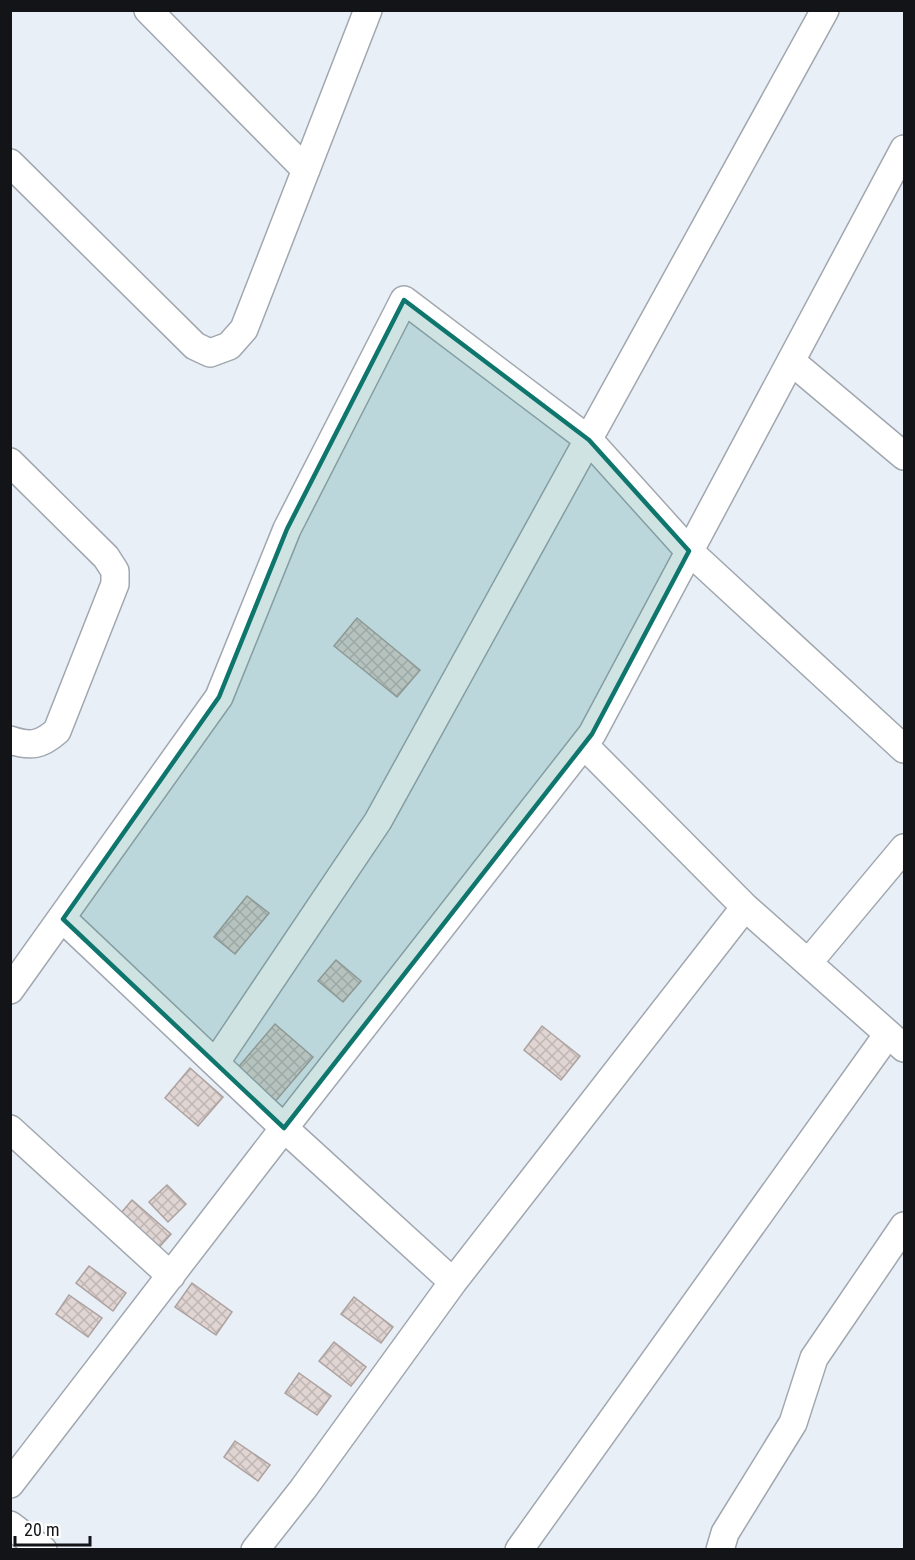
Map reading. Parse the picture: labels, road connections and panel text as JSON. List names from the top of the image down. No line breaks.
{"scale_bar":"20 m"}
